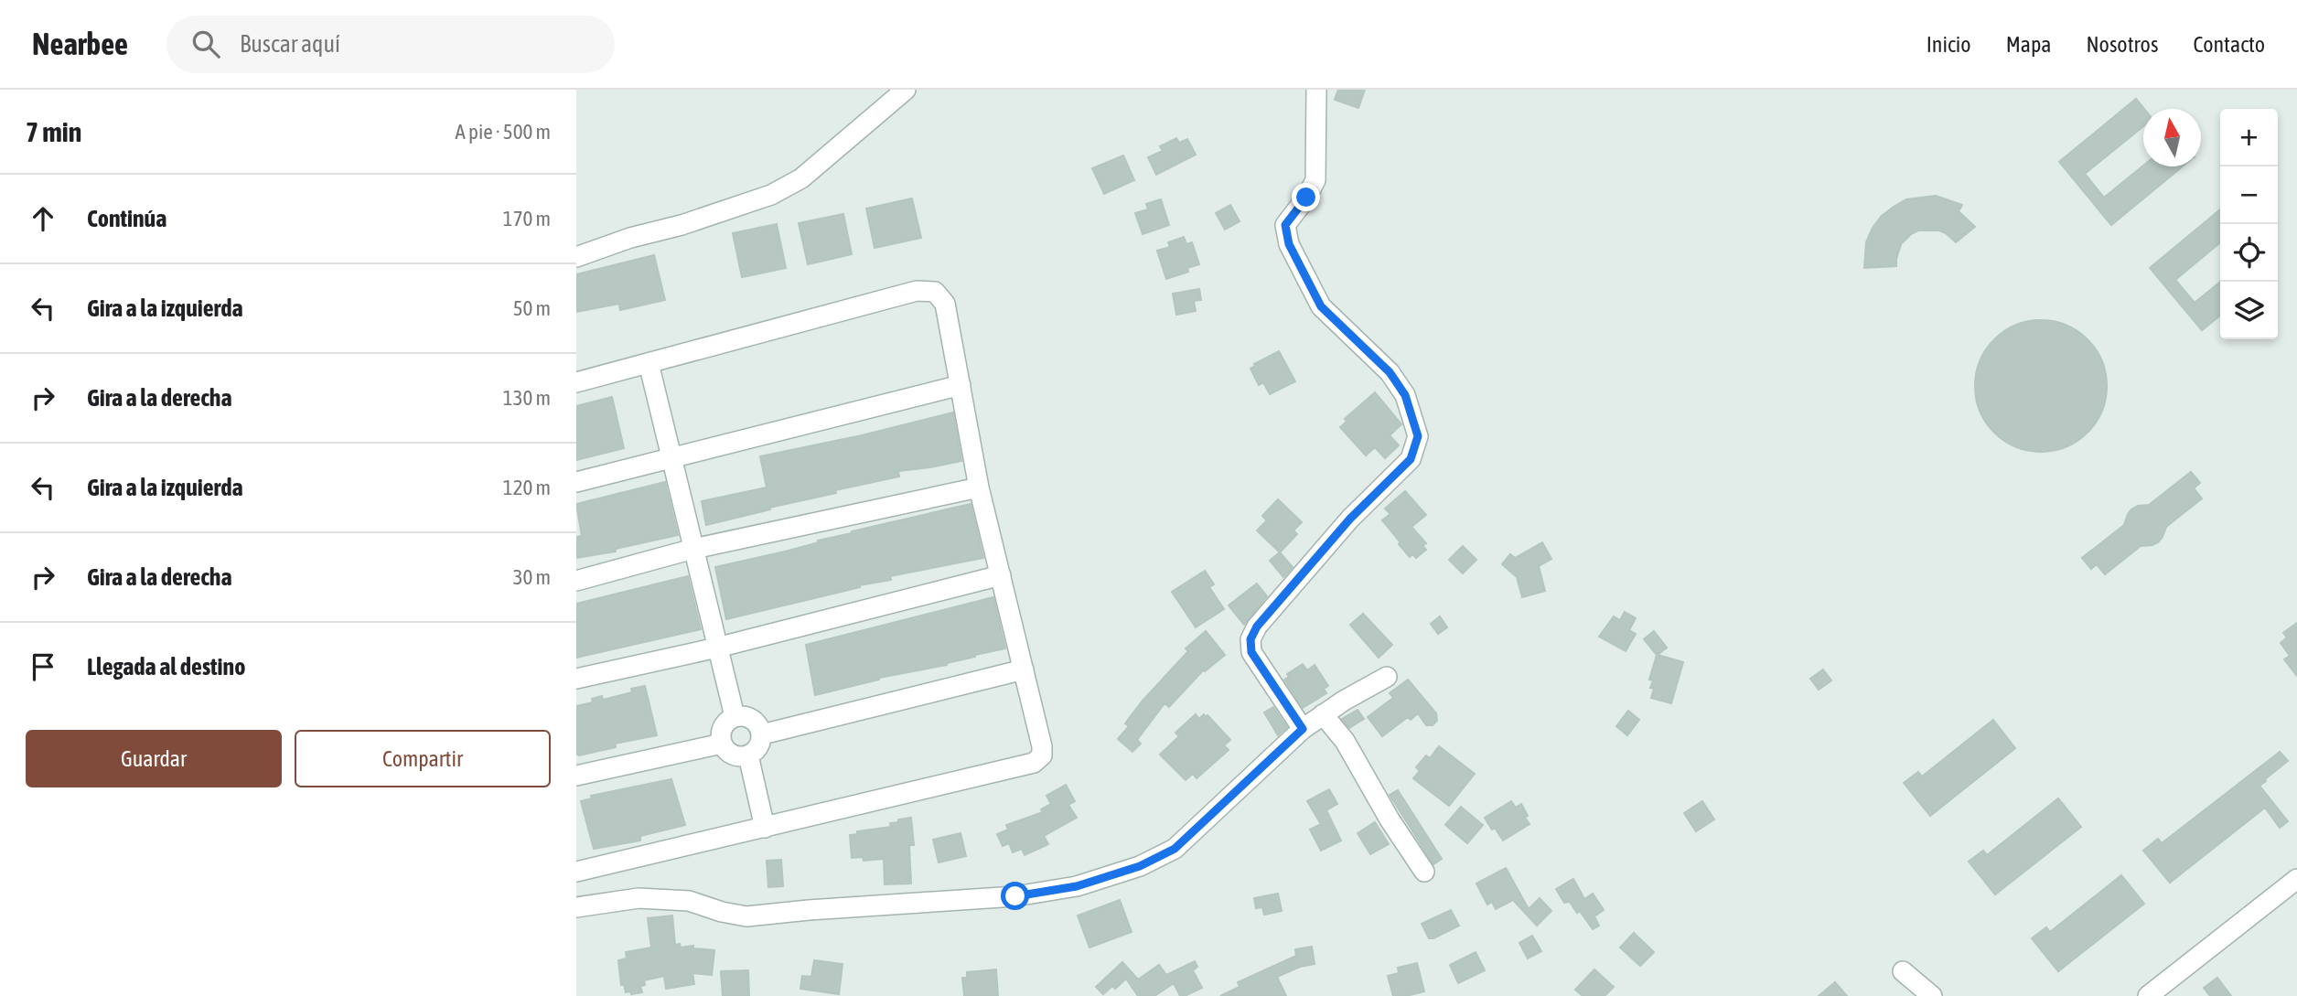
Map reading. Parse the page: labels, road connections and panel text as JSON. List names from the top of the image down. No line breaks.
{"north":"top","page":{"header":"Nearbee","search":"Buscar aquí","nav":["Inicio","Mapa","Nosotros","Contacto"],"heading":["7 min","A pie · 500 m"],"map_buttons":["+","−"],"list":[["Continúa","170 m"],["Gira a la izquierda","50 m"],["Gira a la derecha","130 m"],["Gira a la izquierda","120 m"],["Gira a la derecha","30 m"],"Llegada al destino"],"buttons":["Guardar","Compartir"]}}
